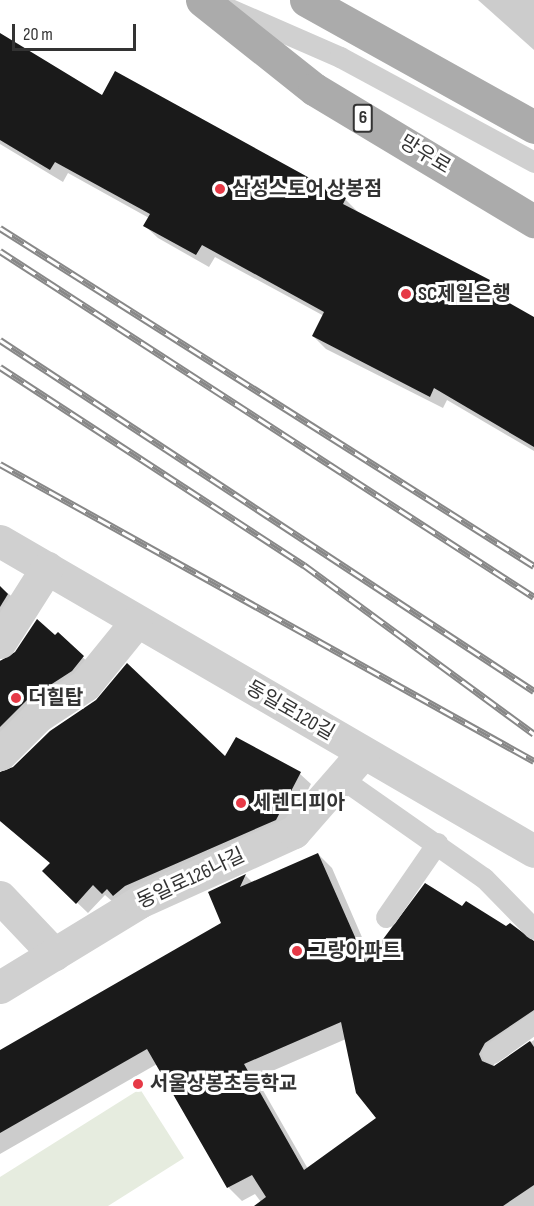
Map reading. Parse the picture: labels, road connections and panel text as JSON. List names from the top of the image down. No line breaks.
{"streets":{"main road":["6","망우로"],"street":["동일로120길","동일로126나길"]},"crossings":[["동일로120길","동일로126나길"]],"places":["삼성스토어 상봉점","SC제일은행","더힐탑","세렌디피아","그랑아파트","서울상봉초등학교"],"scale_bar":"20 m"}
